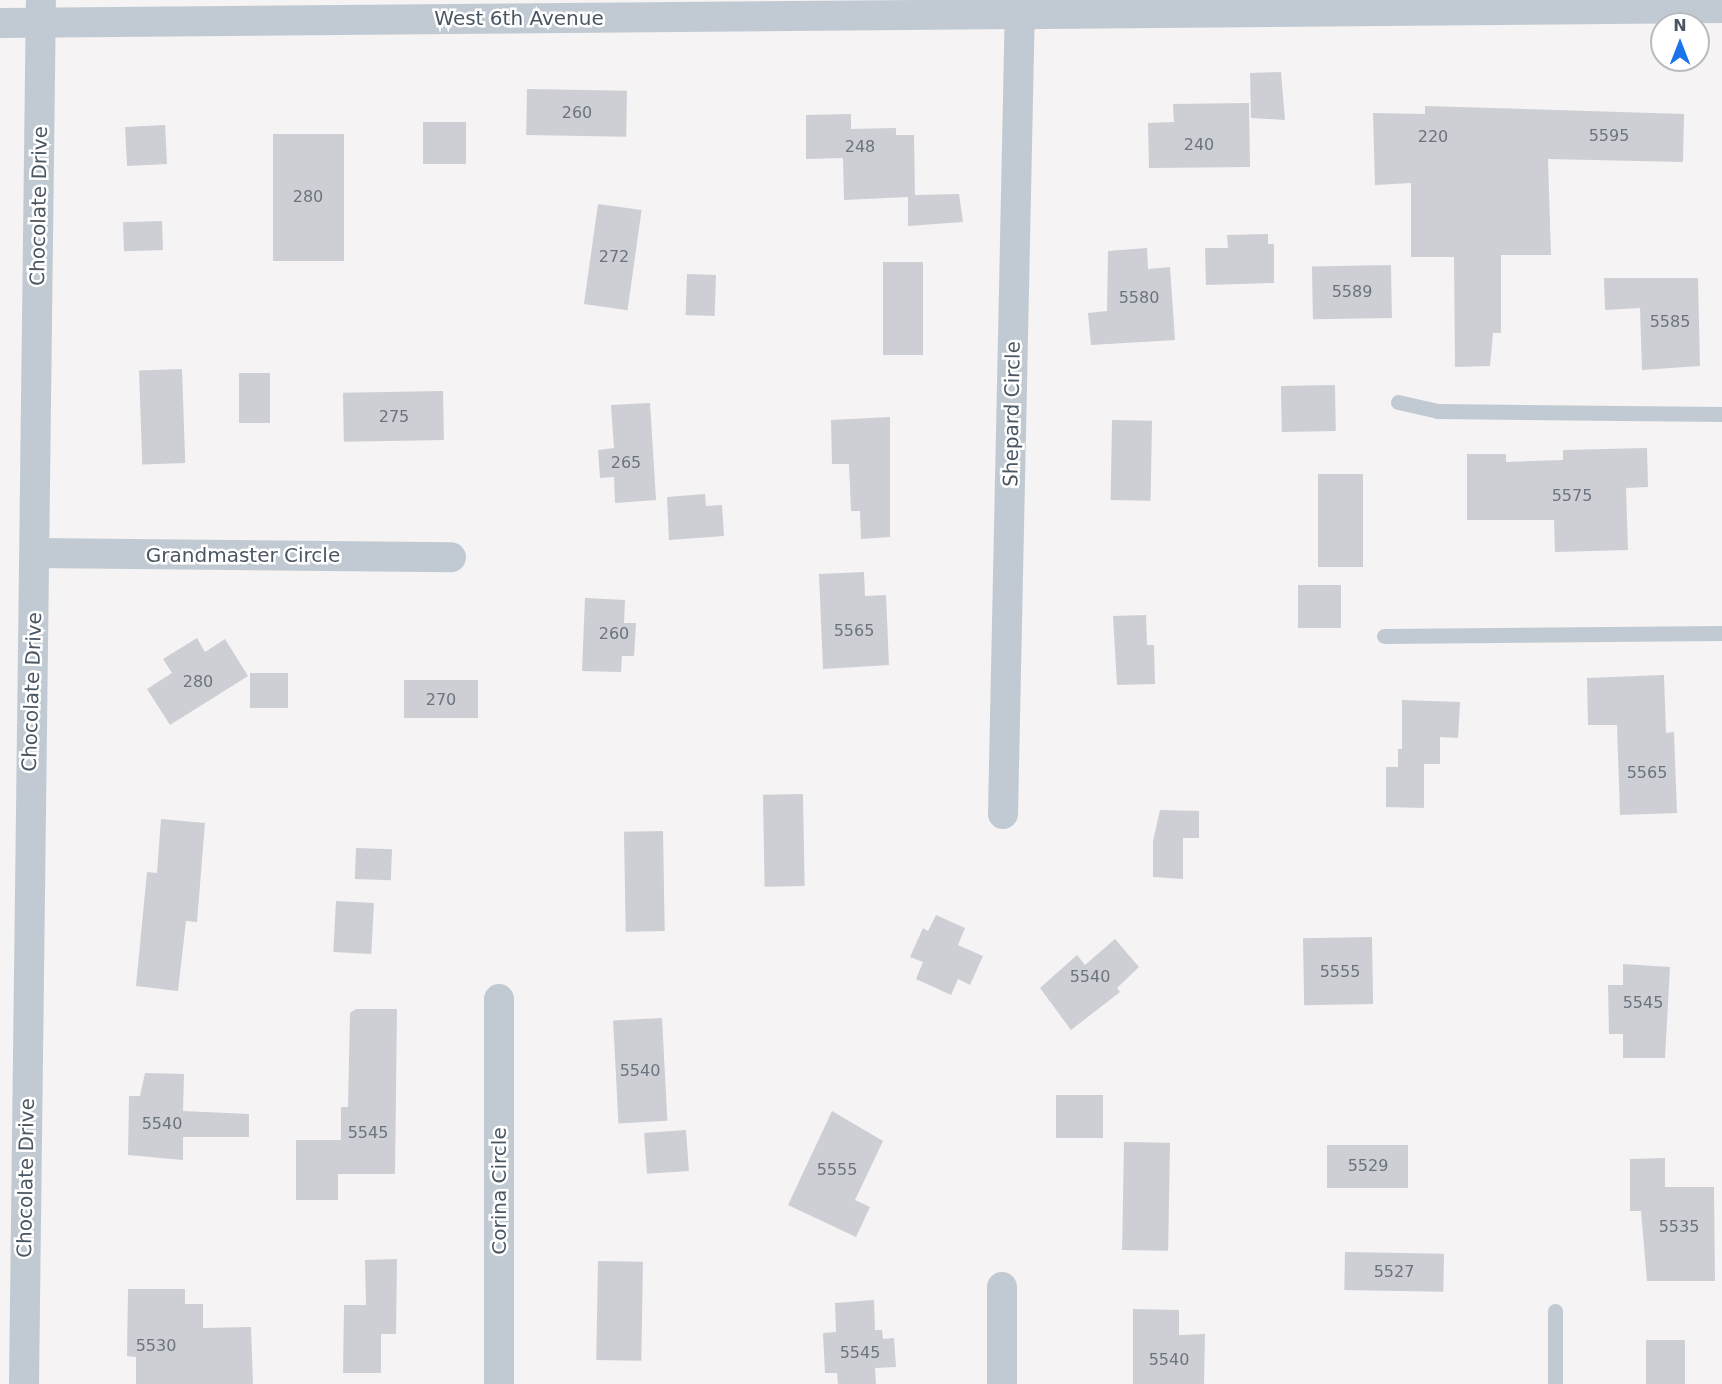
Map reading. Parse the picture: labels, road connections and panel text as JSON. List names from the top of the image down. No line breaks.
{"streets":{"street":["West 6th Avenue","Chocolate Drive","Shepard Circle","Grandmaster Circle","Corina Circle"]},"crossings":[["West 6th Avenue","Chocolate Drive"],["West 6th Avenue","Shepard Circle"],["Chocolate Drive","Grandmaster Circle"]],"house_numbers":["260","5595","220","240","248","280","272","5589","5580","5585","275","265","5575","5565","260","280","270","5565","5555","5540","5545","5540","5540","5545","5529","5555","5535","5527","5530","5545","5540"],"north":"top"}
